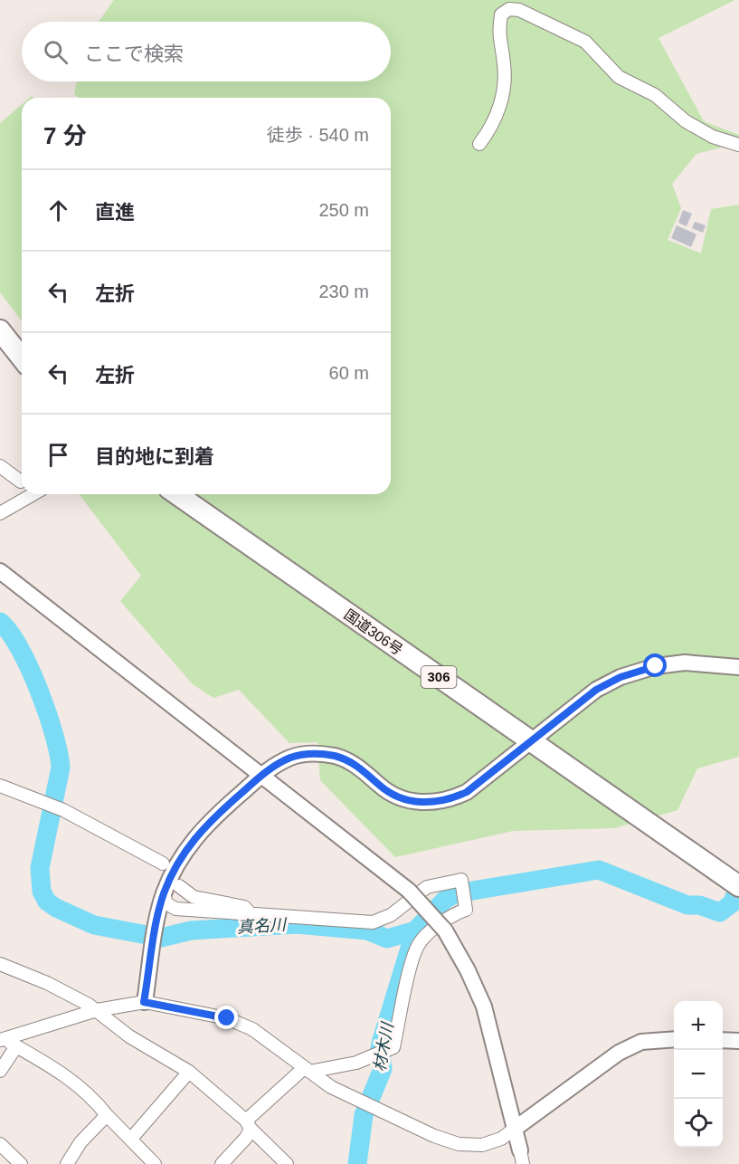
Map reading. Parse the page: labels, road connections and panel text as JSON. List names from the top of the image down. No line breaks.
{"streets":{"highway":["国道306号","306"]},"water":["真名川","材木川"],"page":{"search":"ここで検索","heading":["7 分","徒歩 · 540 m"],"list":[["直進","250 m"],["左折","230 m"],["左折","60 m"],"目的地に到着"],"map_buttons":["+","−"]}}
